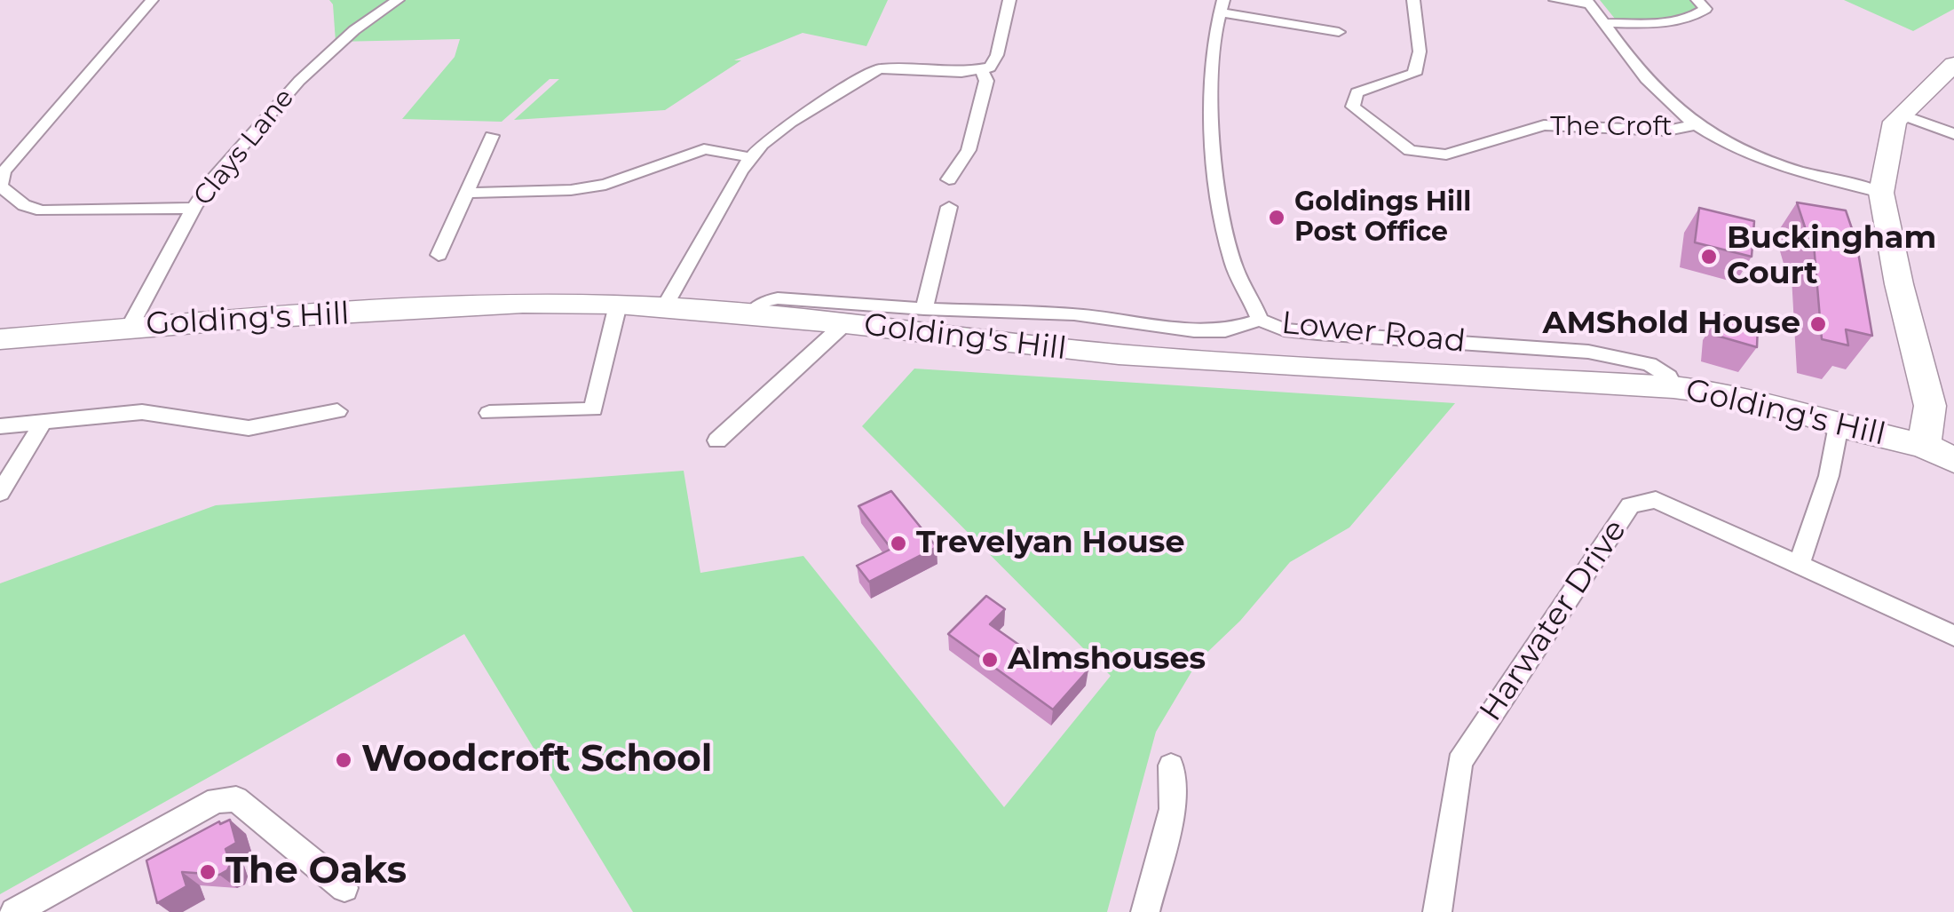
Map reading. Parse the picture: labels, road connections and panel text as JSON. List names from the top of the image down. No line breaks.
{"streets":{"main road":["Golding's Hill"],"street":["The Croft","Clays Lane","Lower Road","Harwater Drive"]},"crossings":[["Clays Lane","Golding's Hill"],["Golding's Hill","Lower Road"]],"places":["Goldings Hill Post Office","Buckingham Court","AMShold House","Trevelyan House","Almshouses","Woodcroft School","The Oaks"]}
